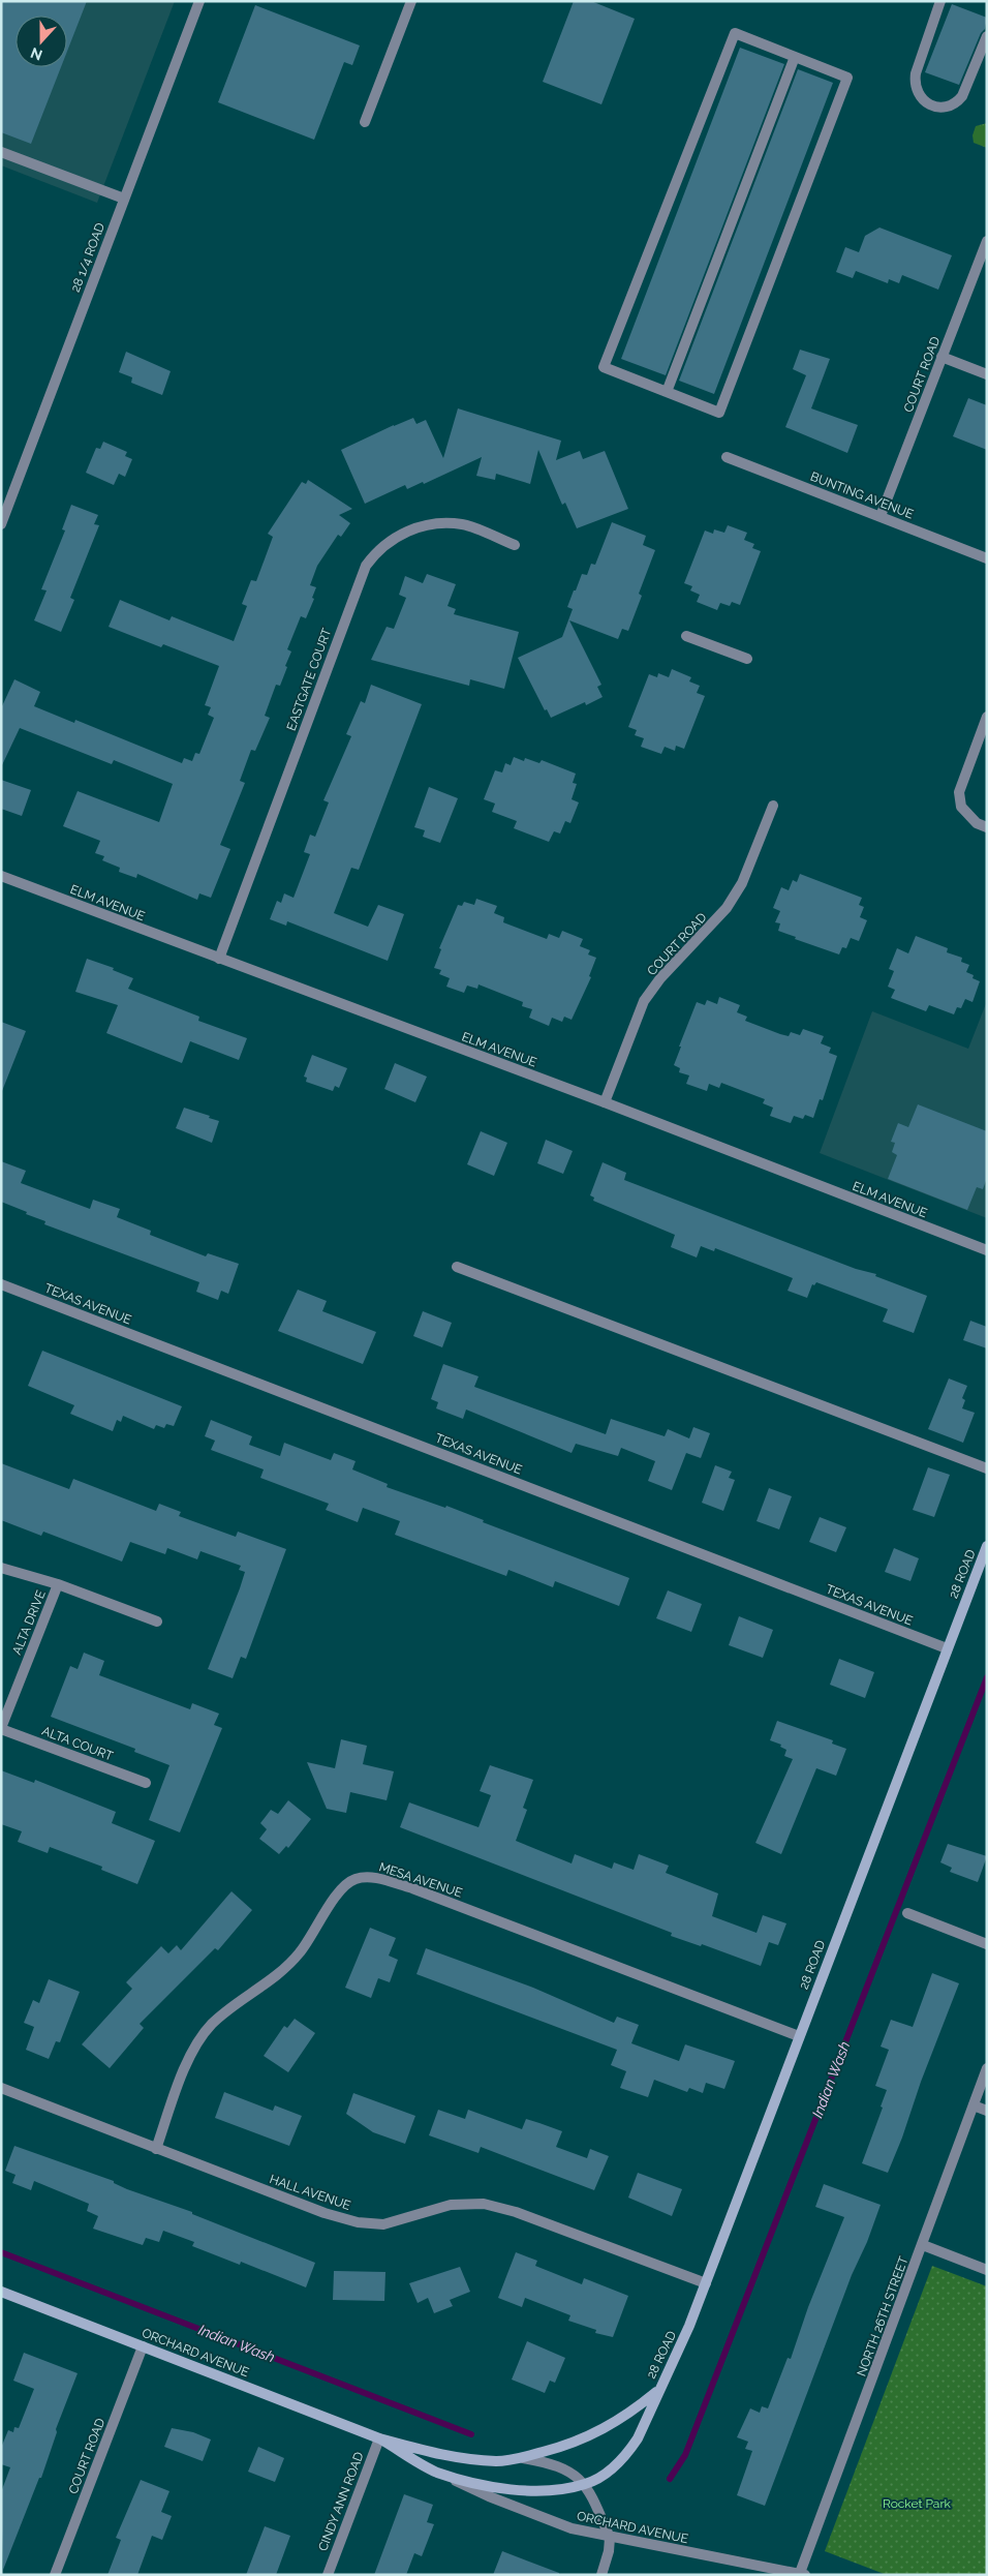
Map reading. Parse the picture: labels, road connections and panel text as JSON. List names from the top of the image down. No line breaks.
{"streets":{"main road":["28 ROAD","ORCHARD AVENUE"],"street":["28 1/4 ROAD","COURT ROAD","BUNTING AVENUE","EASTGATE COURT","ELM AVENUE","TEXAS AVENUE","ALTA DRIVE","ALTA COURT","MESA AVENUE","HALL AVENUE","NORTH 26TH STREET","CINDY ANN ROAD"]},"crossings":[["COURT ROAD","BUNTING AVENUE"],["COURT ROAD","ELM AVENUE"],["COURT ROAD","ORCHARD AVENUE"],["EASTGATE COURT","ELM AVENUE"],["TEXAS AVENUE","28 ROAD"],["28 ROAD","MESA AVENUE"],["28 ROAD","HALL AVENUE"],["28 ROAD","ORCHARD AVENUE"],["ALTA DRIVE","ALTA COURT"],["MESA AVENUE","HALL AVENUE"],["NORTH 26TH STREET","ORCHARD AVENUE"],["ORCHARD AVENUE","CINDY ANN ROAD"]],"water":["Indian Wash"],"parks":["Rocket Park"],"north":"bottom"}
